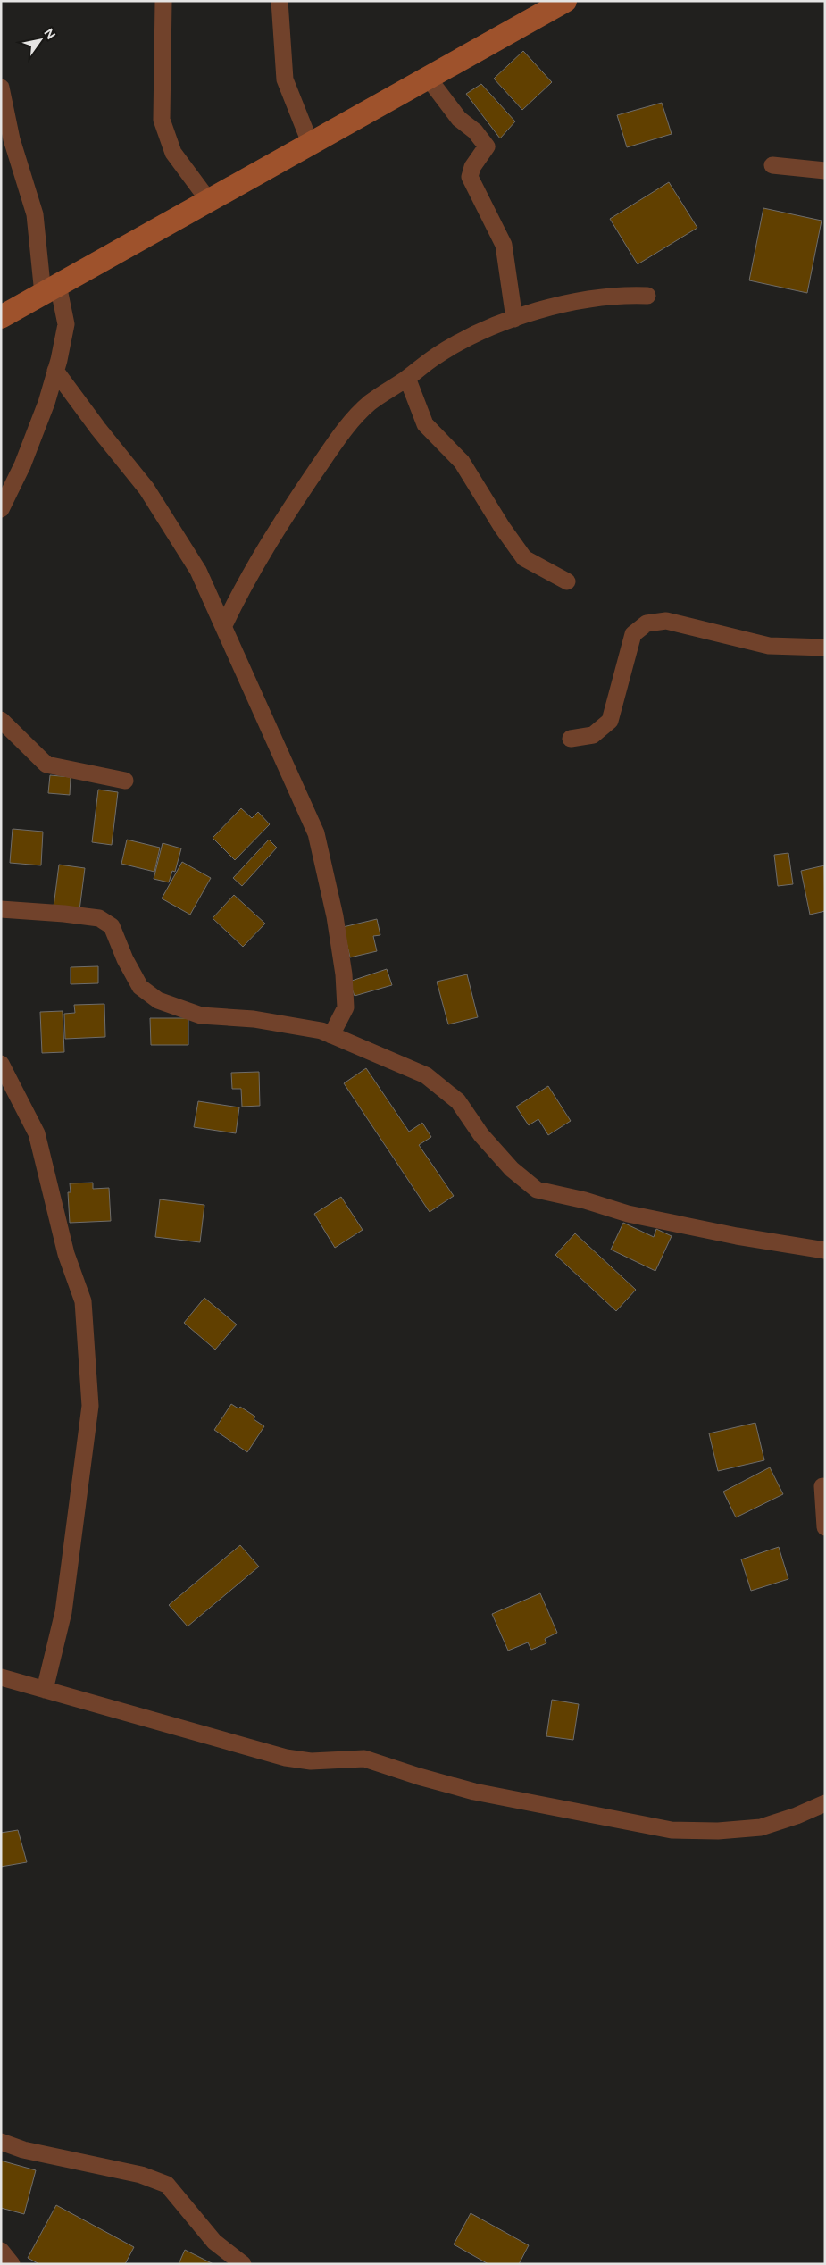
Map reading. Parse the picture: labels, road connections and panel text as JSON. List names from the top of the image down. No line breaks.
{"north":"top right"}
